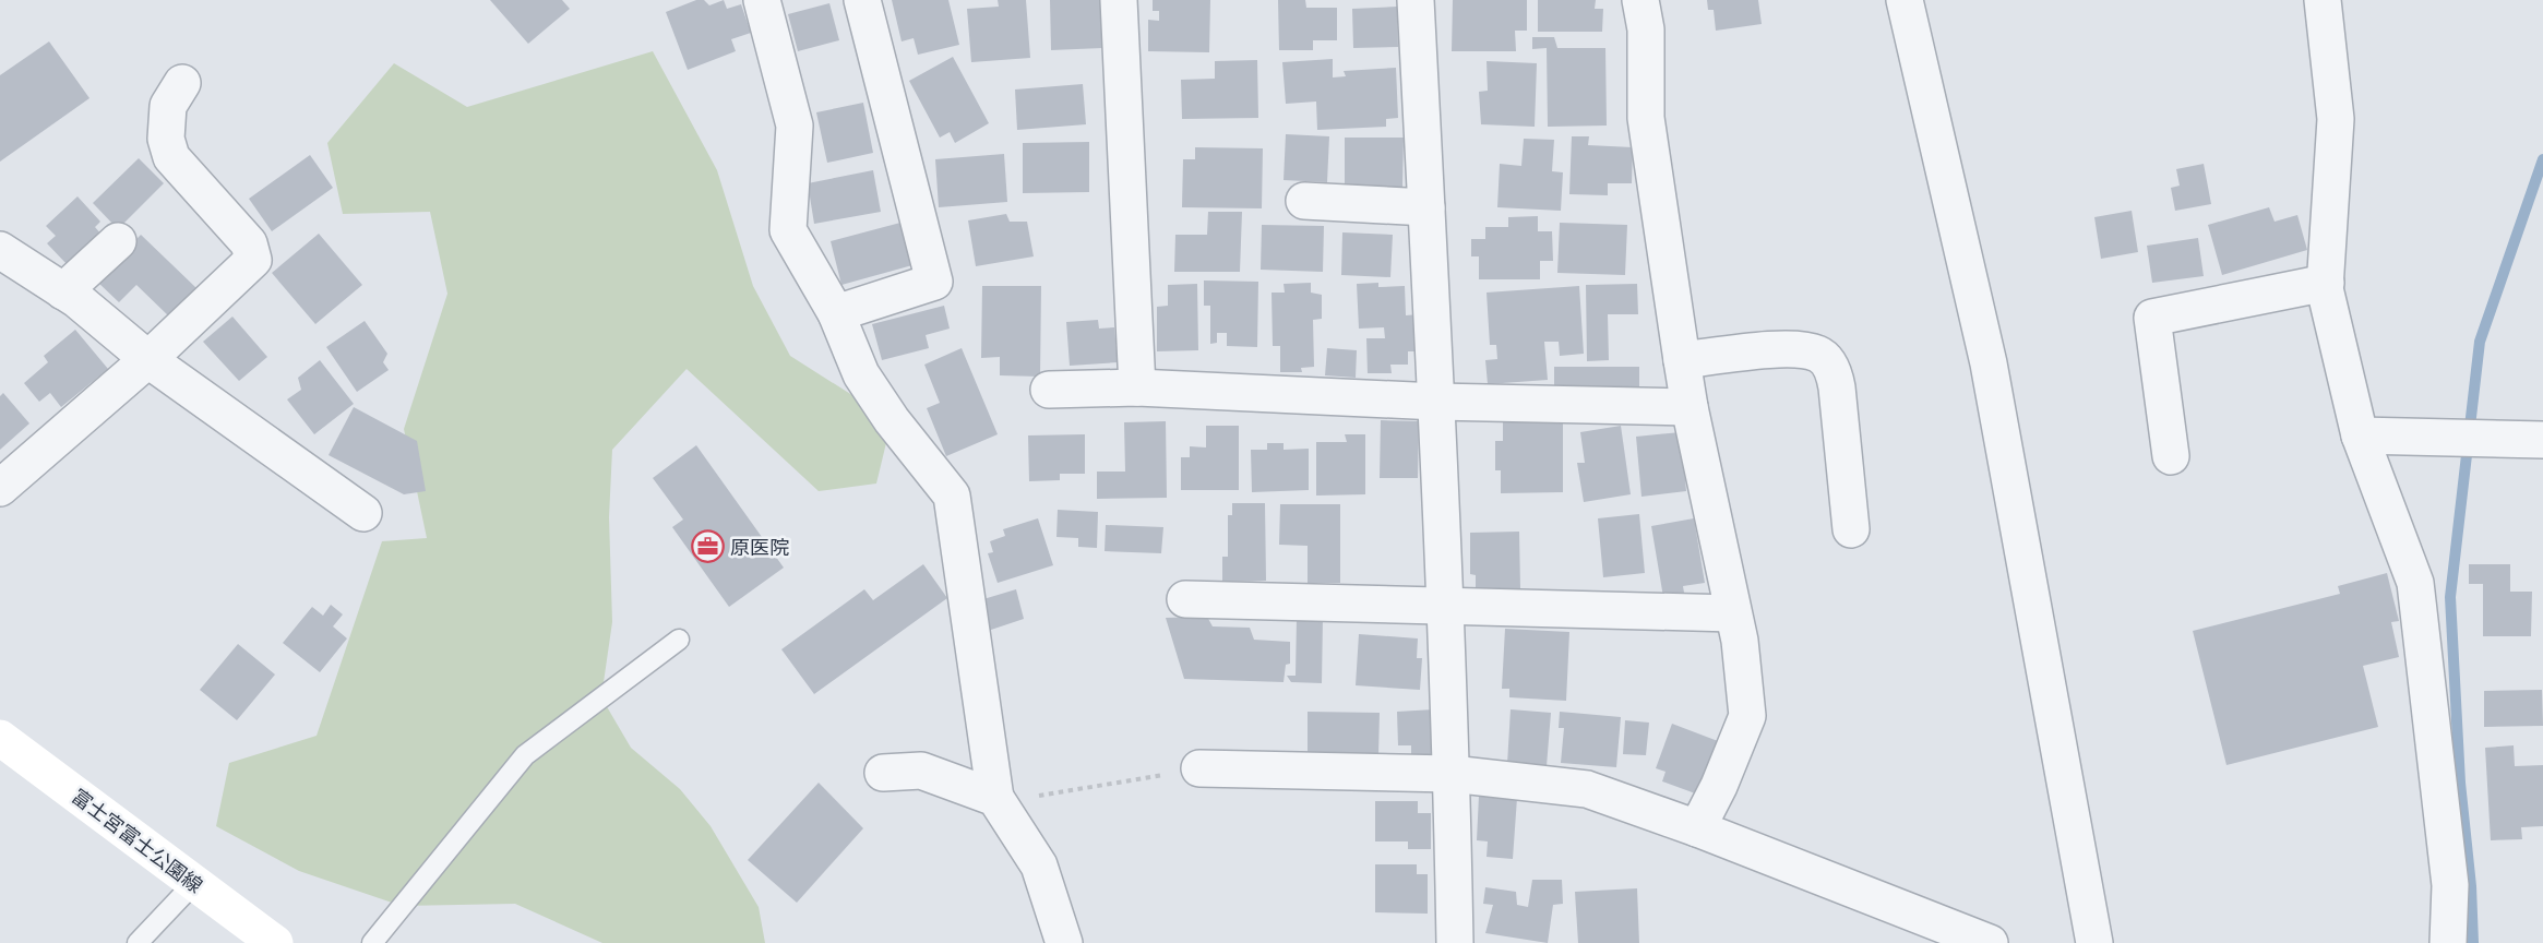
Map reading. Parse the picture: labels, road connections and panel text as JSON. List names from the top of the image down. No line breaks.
{"streets":{"main road":["富士宮富士公園線"]},"places":{"office":["原医院"]}}
